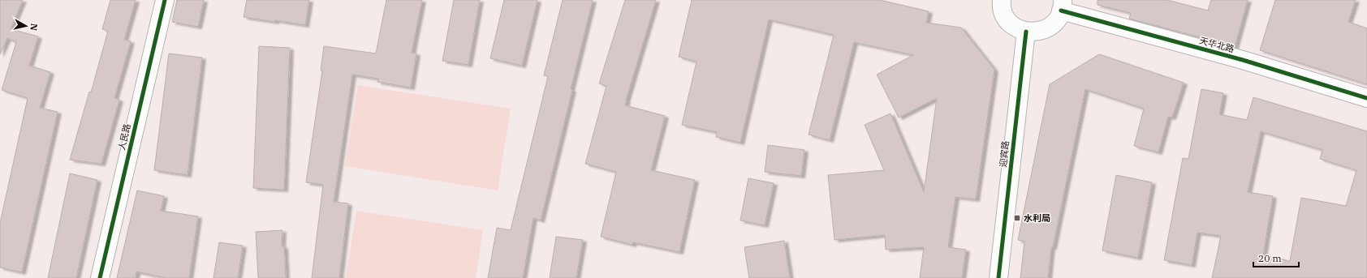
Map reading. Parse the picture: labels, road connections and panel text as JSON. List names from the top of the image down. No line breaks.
{"streets":{"street":["天华北路","人民路","迎宾路"]},"places":{"transit":["水利局"]},"scale_bar":"20 m","north":"right"}
